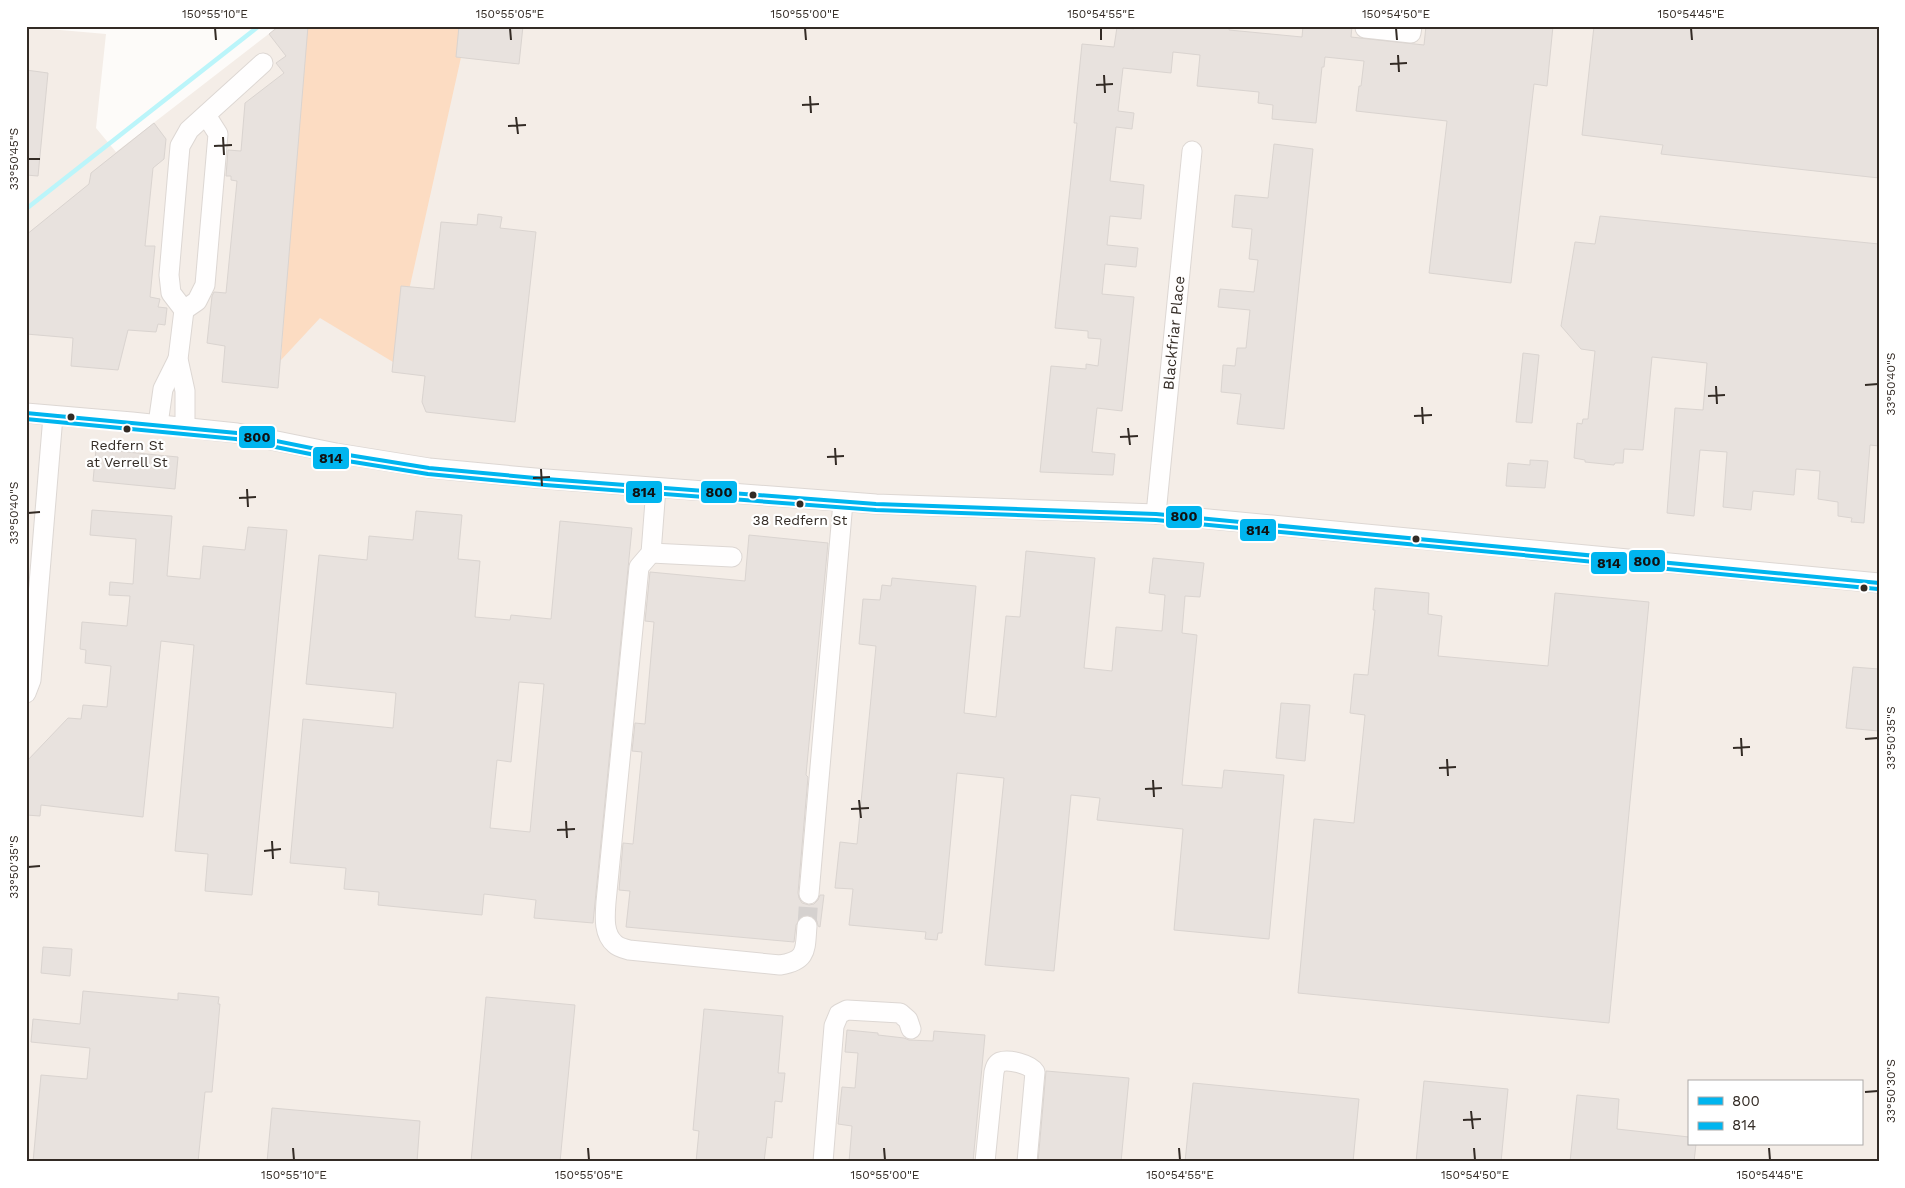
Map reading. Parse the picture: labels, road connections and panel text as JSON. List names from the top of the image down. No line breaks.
{"streets":{"street":["Blackfriar Place"]},"places":["Redfern St at Verrell St","38 Redfern St"],"lines":["transit line 800","transit line 814"],"legend":["800","814"],"coordinates":["150°55'10\"E","150°55'05\"E","150°55'00\"E","150°54'55\"E","150°54'50\"E","150°54'45\"E","33°50'45\"S","33°50'40\"S","33°50'35\"S","33°50'30\"S"]}
